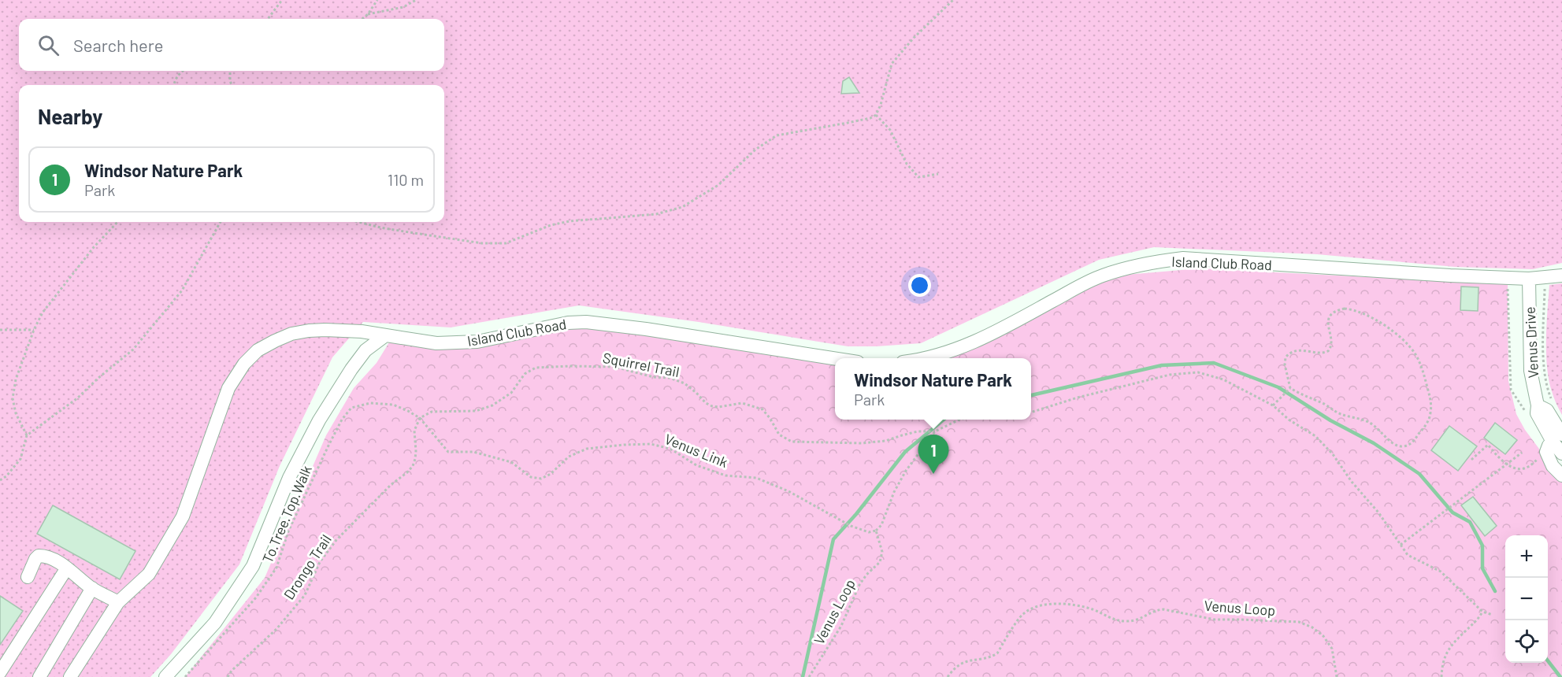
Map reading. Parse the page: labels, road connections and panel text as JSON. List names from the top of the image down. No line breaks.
{"streets":{"street":["Island Club Road","Venus Drive"],"path":["Squirrel Trail","Venus Link","To.Tree.Top.Walk","Drongo Trail","Venus Loop"]},"crossings":[["Island Club Road","Venus Drive"],["Squirrel Trail","Venus Link"],["Squirrel Trail","To.Tree.Top.Walk"],["Squirrel Trail","Drongo Trail"],["Venus Link","To.Tree.Top.Walk"],["Venus Link","Drongo Trail"],["Venus Link","Venus Loop"],["To.Tree.Top.Walk","Drongo Trail"]],"page":{"search":"Search here","heading":"Nearby","list":[{"mark":"1","name":"Windsor Nature Park","note":"Park","value":"110 m"}],"popup":["Windsor Nature Park","Park"],"pins":"1","map_buttons":["+","−"]}}
